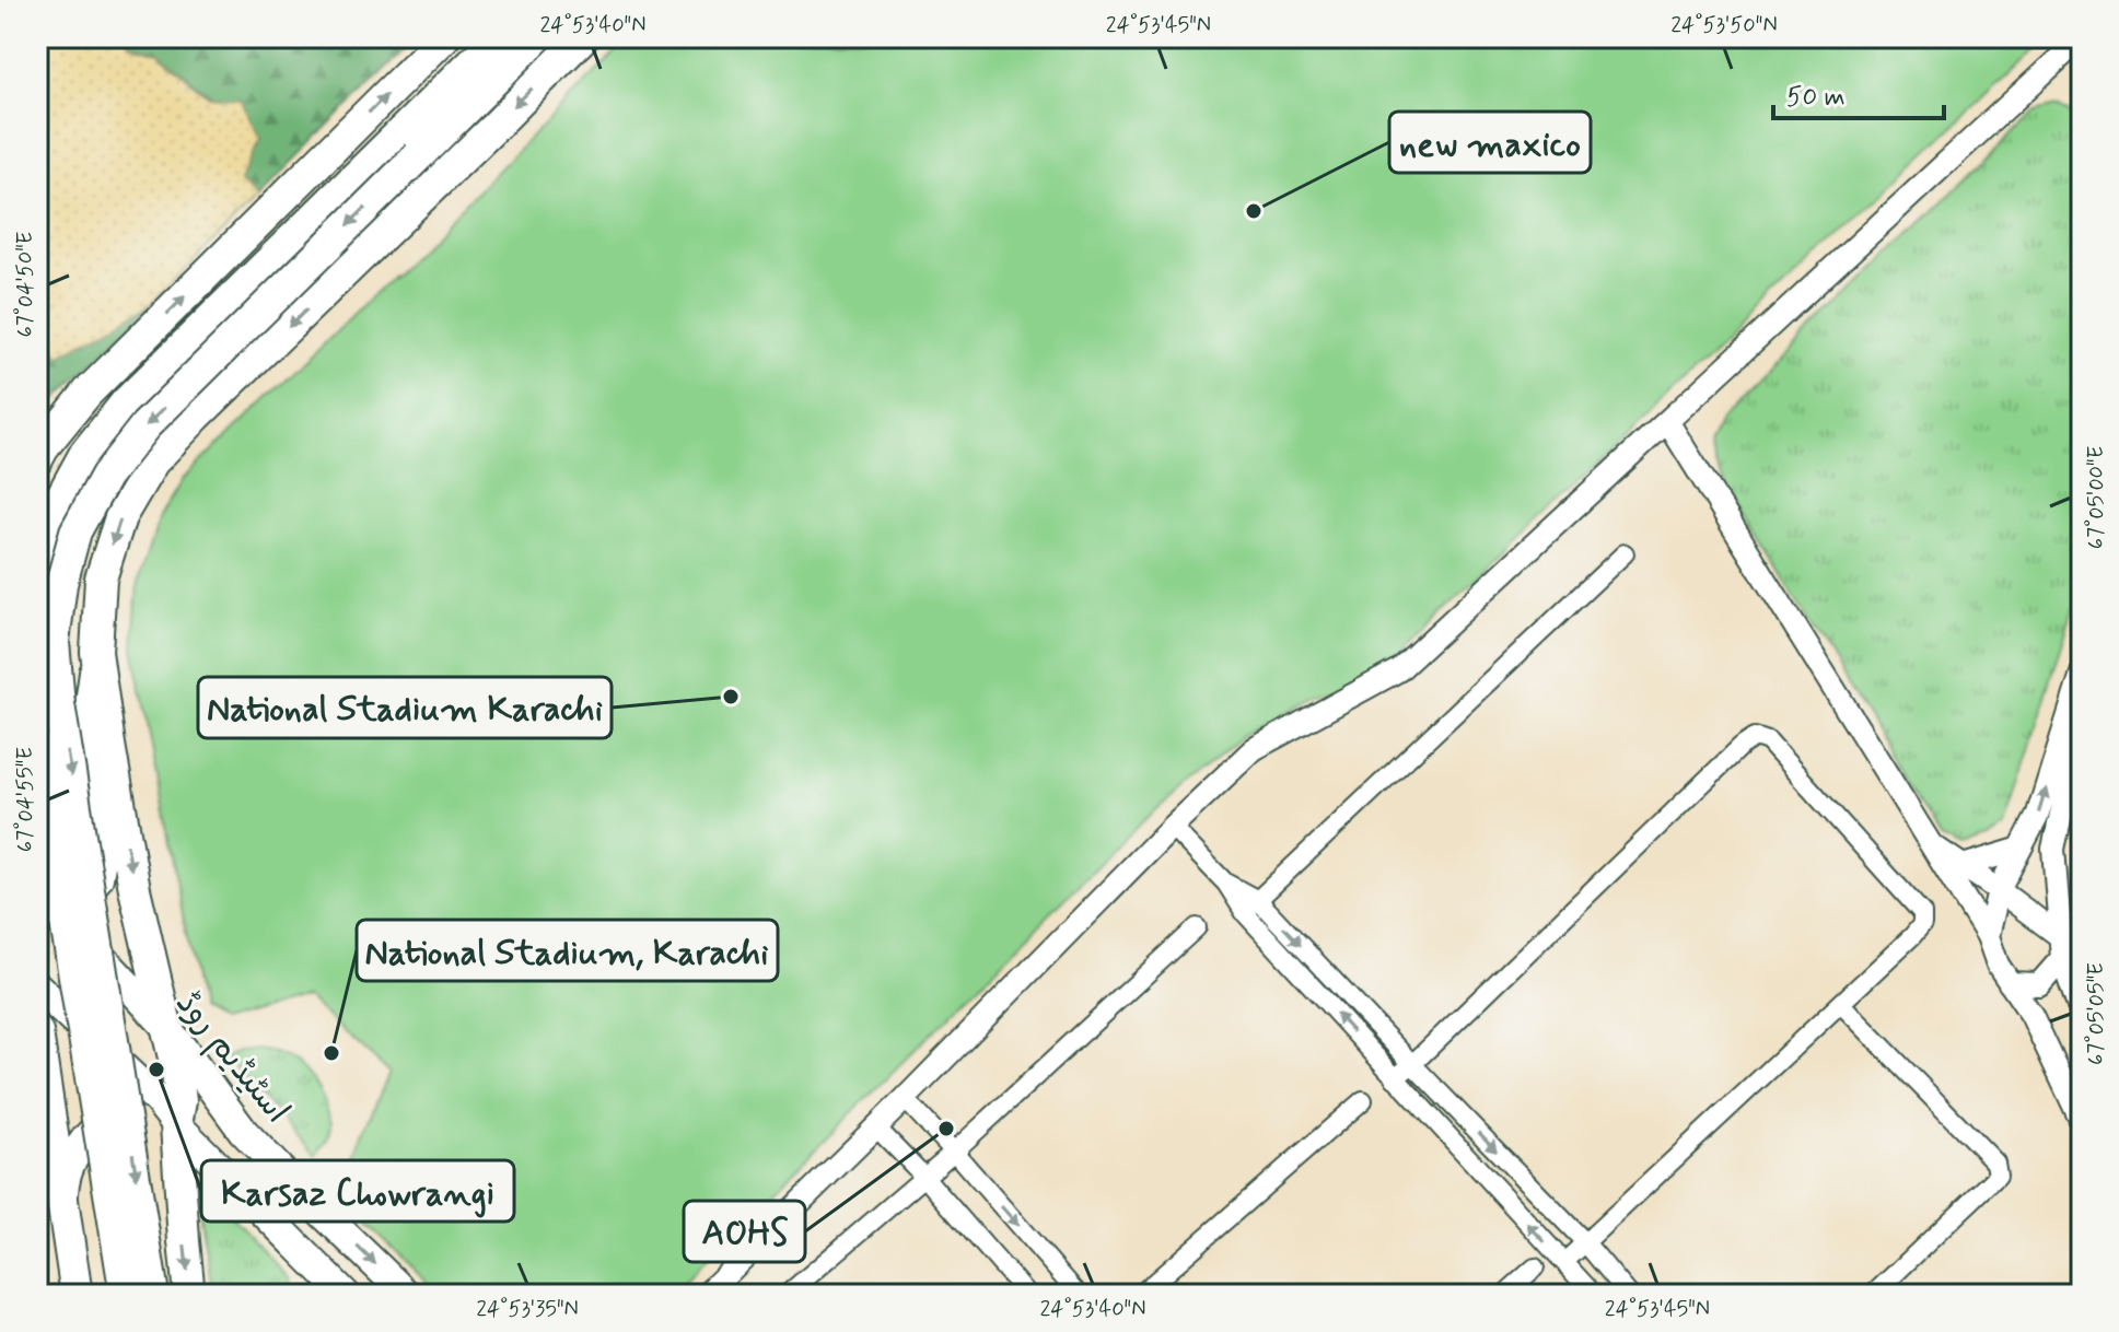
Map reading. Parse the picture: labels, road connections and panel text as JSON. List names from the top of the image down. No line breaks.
{"streets":{"main road":["اسٹیڈیم روڈ"]},"places":["new maxico","National Stadium Karachi","National Stadium, Karachi","Karsaz Chowrangi","AOHS"],"scale_bar":"50 m","coordinates":["24°53'40\"N","24°53'45\"N","24°53'50\"N","67°04'50\"E","67°05'00\"E","67°04'55\"E","67°05'05\"E","24°53'35\"N"]}
